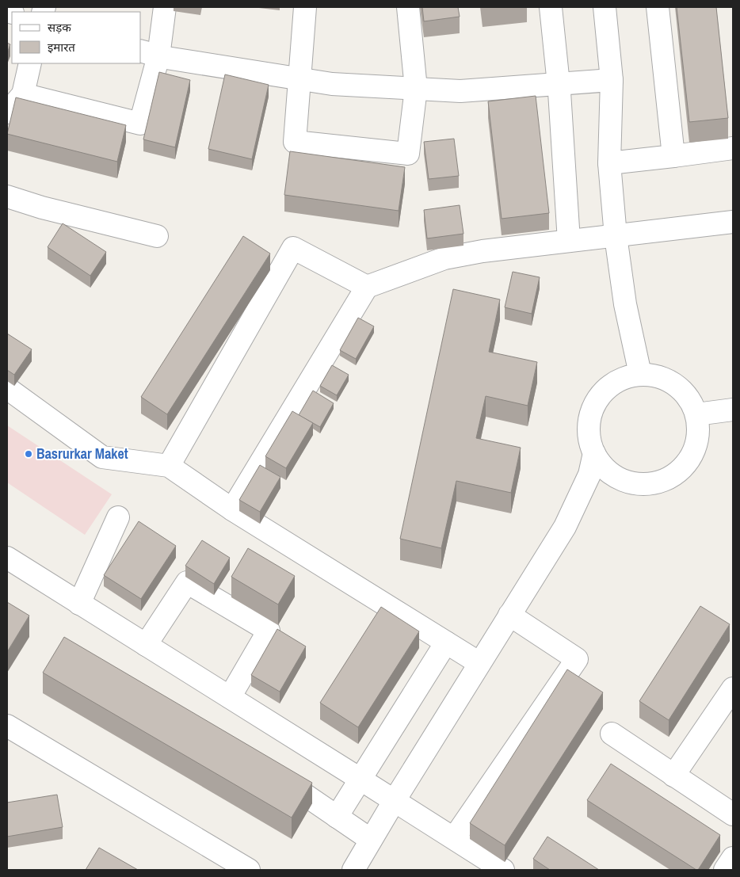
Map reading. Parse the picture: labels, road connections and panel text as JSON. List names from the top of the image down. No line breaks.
{"places":["Basrurkar Maket"],"legend":["सड़क","इमारत"]}
